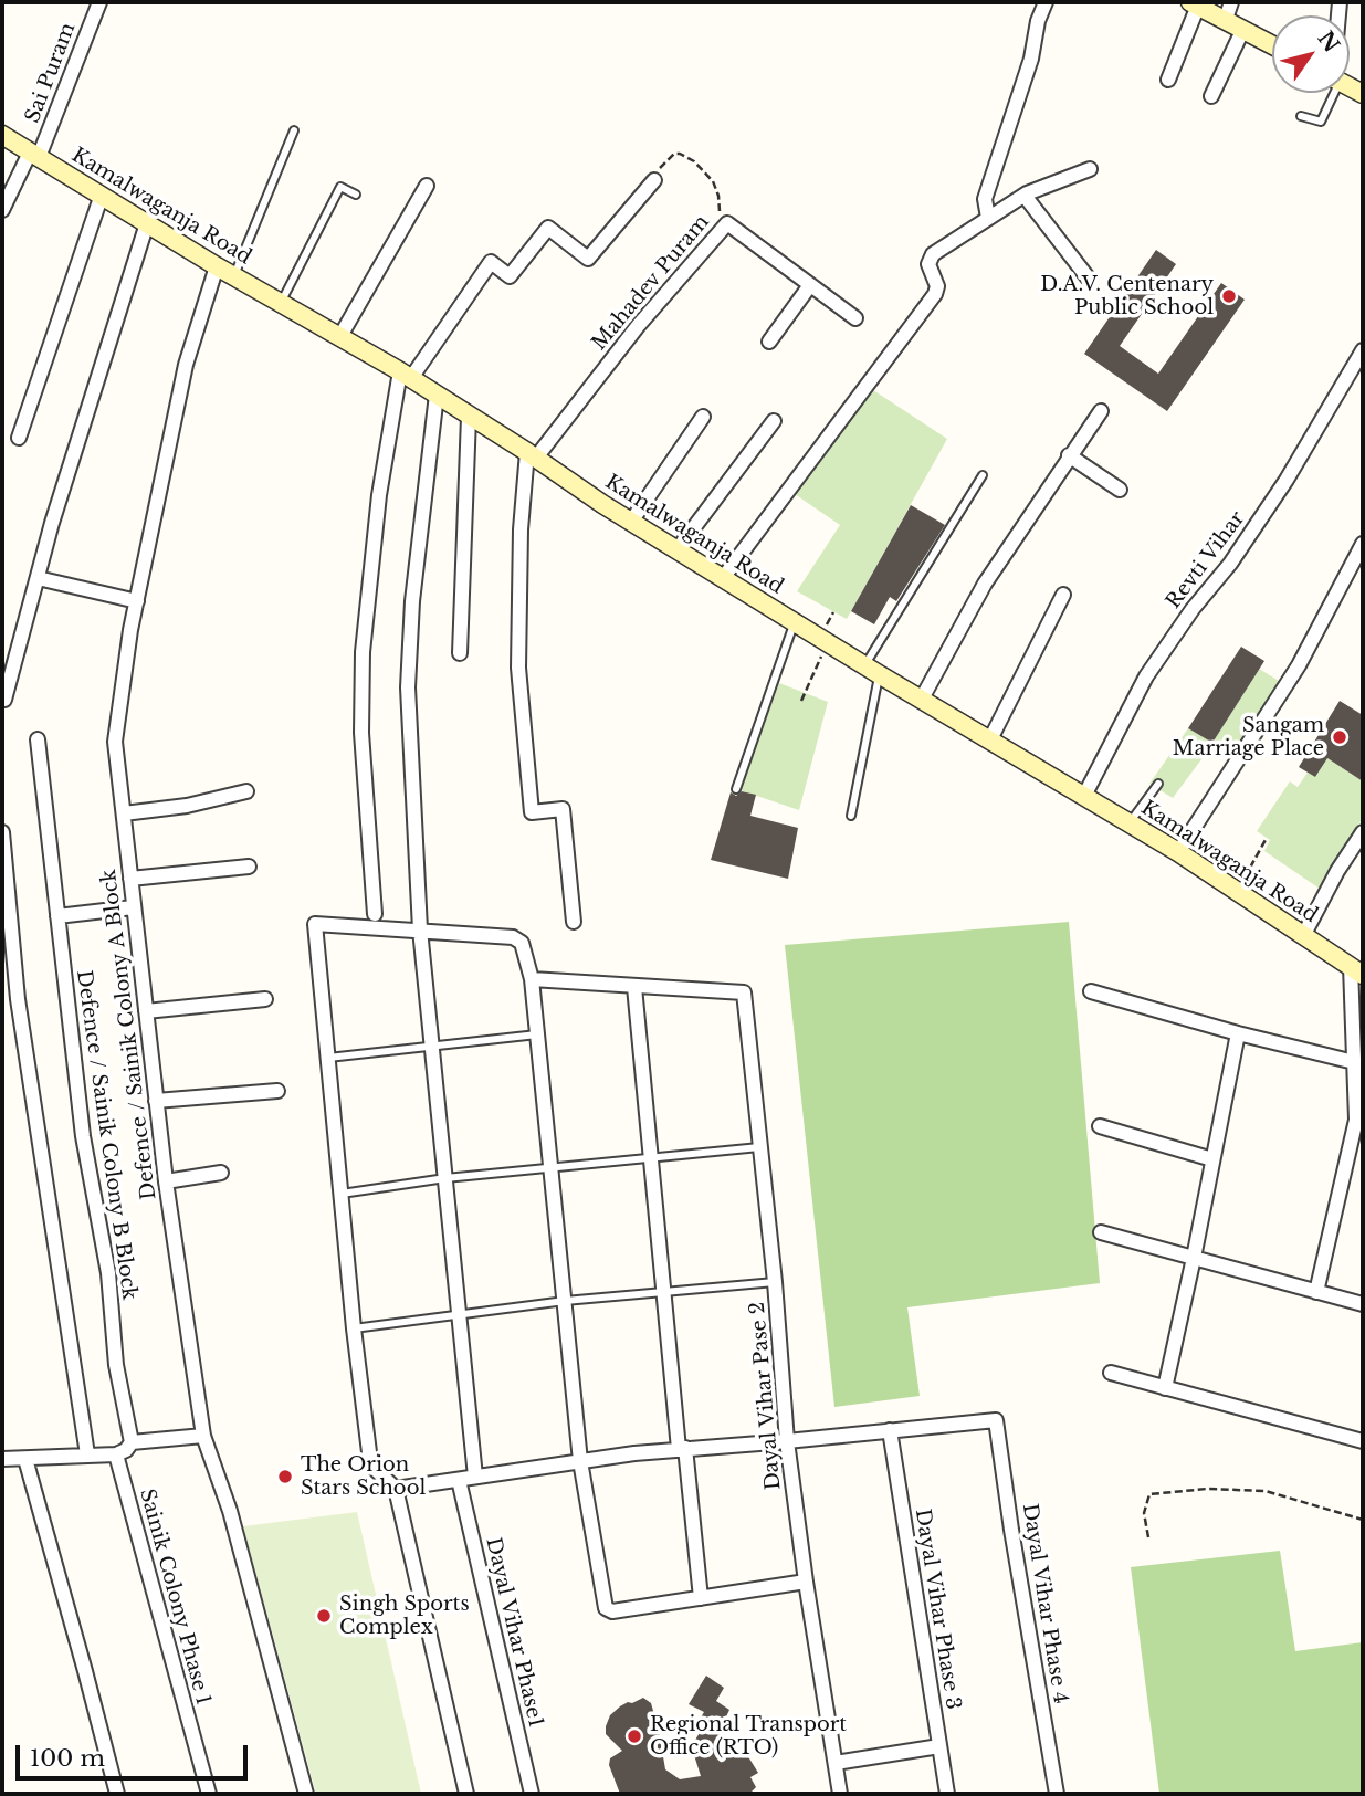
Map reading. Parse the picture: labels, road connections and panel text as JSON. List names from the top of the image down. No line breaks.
{"streets":{"main road":["Kamalwaganja Road"],"street":["Sai Puram","Mahadev Puram","Revti Vihar","Defence / Sainik Colony A Block","Defence / Sainik Colony B Block","Dayal Vihar Pase 2","Sainik Colony Phase 1","Dayal Vihar Phase 4","Dayal Vihar Phase 3","Dayal Vihar Phase1"]},"crossings":[["Sai Puram","Kamalwaganja Road"],["Kamalwaganja Road","Mahadev Puram"],["Kamalwaganja Road","Revti Vihar"],["Kamalwaganja Road","Defence / Sainik Colony A Block"],["Dayal Vihar Phase 4","Dayal Vihar Phase 3"]],"places":["D.A.V. Centenary Public School","Sangam Marriage Place","The Orion Stars School","Singh Sports Complex","Regional Transport Office (RTO)"],"scale_bar":"100 m","north":"top right"}
